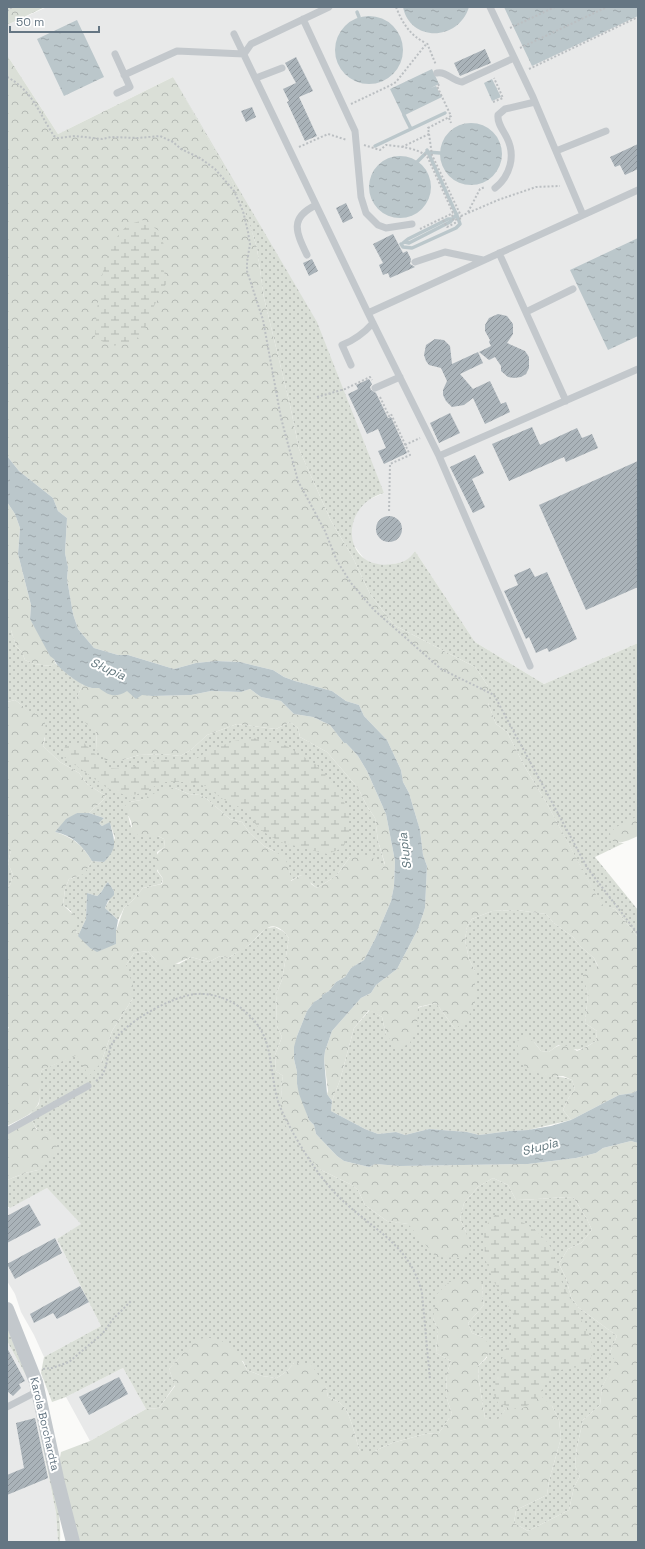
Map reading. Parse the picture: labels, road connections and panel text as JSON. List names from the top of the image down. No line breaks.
{"streets":{"street":["Karola Borchardta"]},"water":["Słupia"],"scale_bar":"50 m"}
